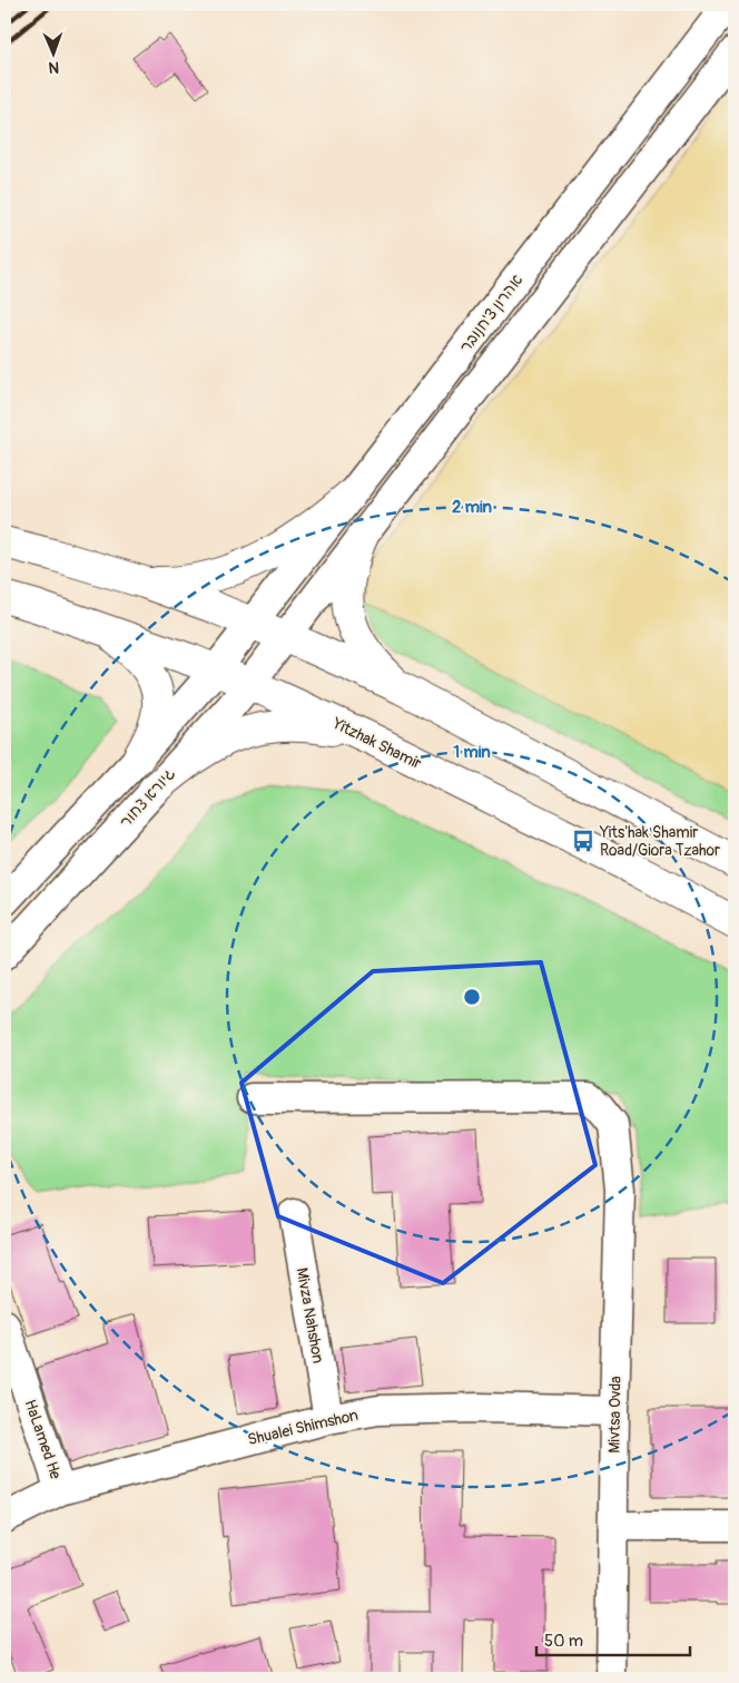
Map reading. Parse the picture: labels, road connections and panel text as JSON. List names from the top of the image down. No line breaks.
{"streets":{"main road":["Yitzhak Shamir"],"street":["אהרון צ'חנובר","גיורא צחור","Mivza Nahshon","Mivtsa Ovda","Shualei Shimshon","HaLamed He"]},"crossings":[["Yitzhak Shamir","גיורא צחור"],["Mivza Nahshon","Shualei Shimshon"],["Mivtsa Ovda","Shualei Shimshon"],["Shualei Shimshon","HaLamed He"]],"places":{"bus stop":["Yits'hak Shamir Road/Giora Tzahor"]},"scale_bar":"50 m","north":"bottom","rings":["2 min","1 min"]}
